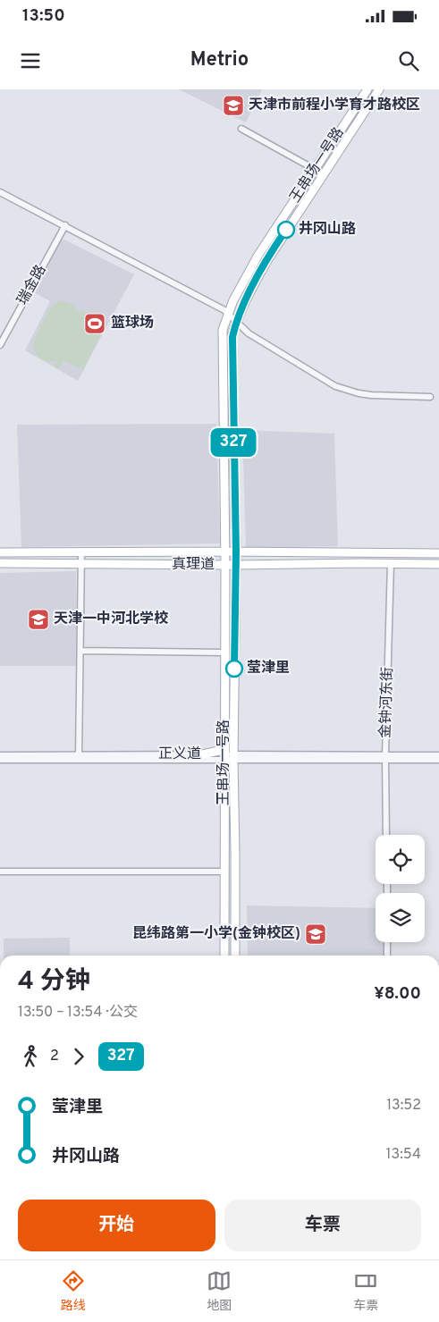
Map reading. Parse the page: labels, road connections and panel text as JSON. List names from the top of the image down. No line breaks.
{"streets":{"main road":["王串场一号路","真理道"],"street":["瑞金路","金钟河东街","正义道"]},"crossings":[["王串场一号路","真理道"],["王串场一号路","正义道"],["真理道","金钟河东街"],["金钟河东街","正义道"]],"places":{"school or university":["天津市前程小学育才路校区","天津一中河北学校","昆纬路第一小学(金钟校区)"],"other":["井冈山路","莹津里"],"sports":["篮球场"]},"lines":["bus line 327"],"page":{"status":"13:50","header":"Metrio","on_map":"327","heading":["4 分钟","13:50 – 13:54 · 公交","¥8.00"],"legs":["2","327"],"list":[{"name":"莹津里","value":"13:52"},{"name":"井冈山路","value":"13:54"}],"buttons":["开始","车票"],"tabs":["路线","地图","车票"]}}
